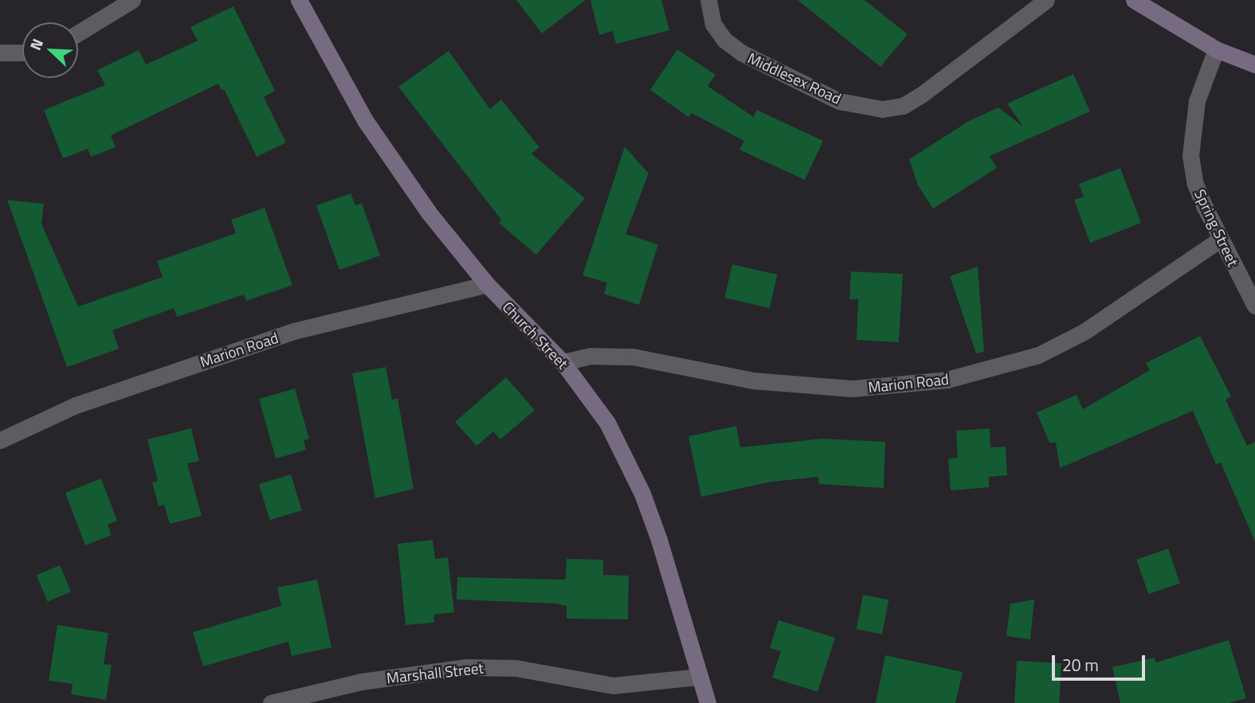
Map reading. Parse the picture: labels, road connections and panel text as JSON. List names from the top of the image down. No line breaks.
{"streets":{"street":["Middlesex Road","Spring Street","Church Street","Marion Road","Marshall Street"]},"crossings":[["Spring Street","Marion Road"],["Church Street","Marion Road"],["Church Street","Marshall Street"]],"scale_bar":"20 m","north":"top left"}
